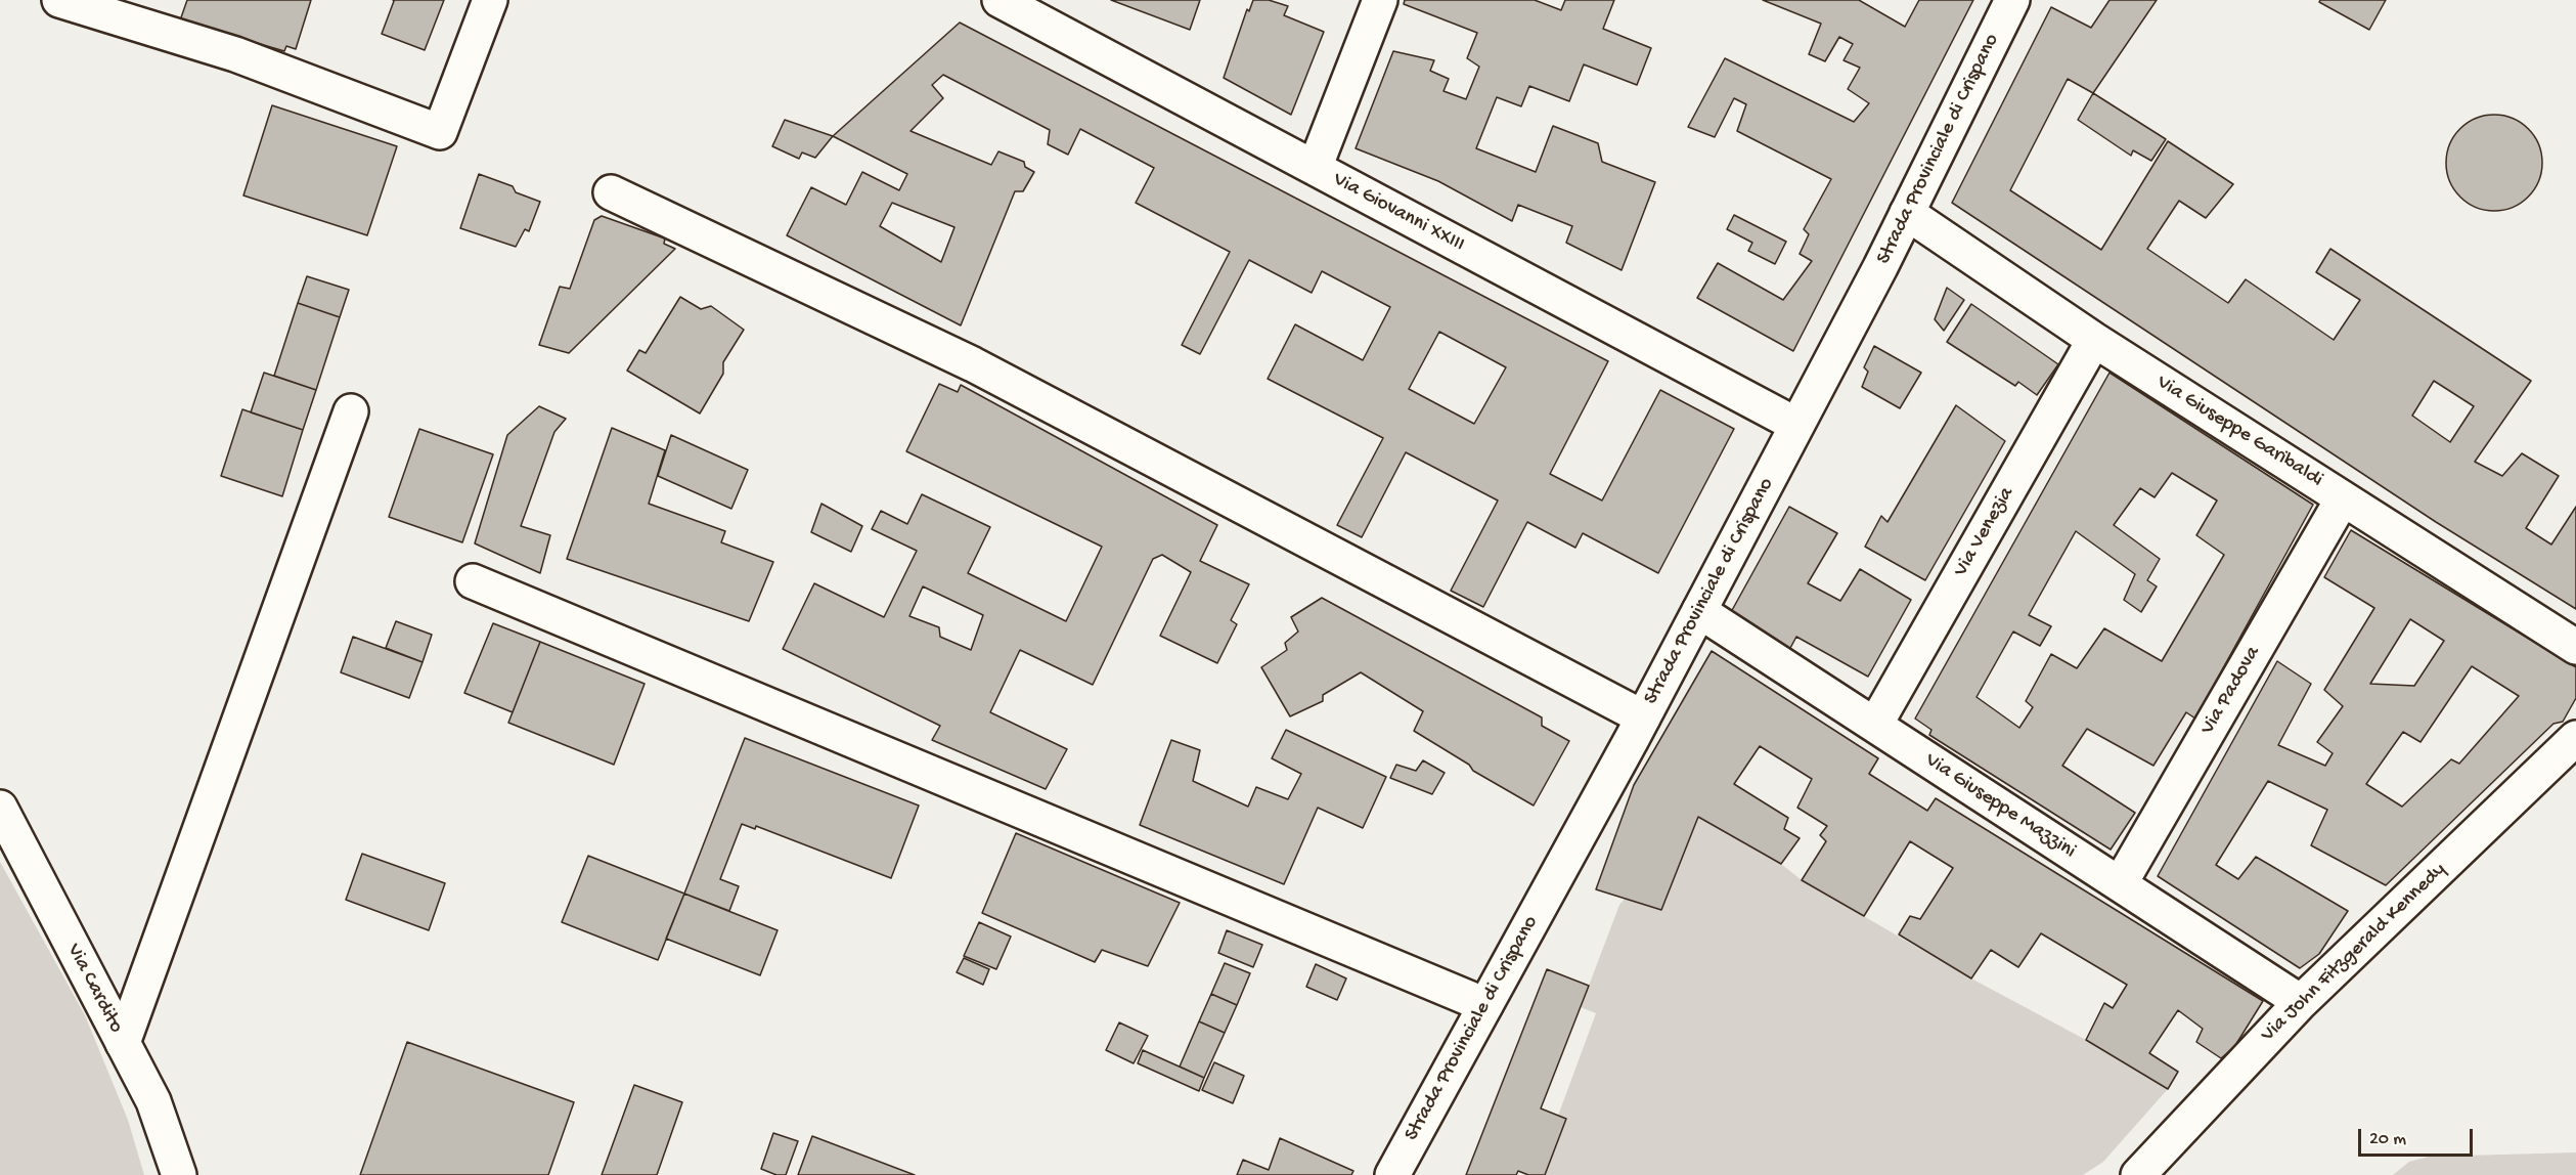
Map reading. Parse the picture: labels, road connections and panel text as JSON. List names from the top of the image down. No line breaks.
{"streets":{"street":["Strada Provinciale di Crispano","Via Giovanni XXIII","Via Giuseppe Garibaldi","Via Venezia","Via Padova","Via Giuseppe Mazzini","Via John Fitzgerald Kennedy","Via Cardito"]},"crossings":[["Strada Provinciale di Crispano","Via Giovanni XXIII"],["Strada Provinciale di Crispano","Via Giuseppe Garibaldi"],["Strada Provinciale di Crispano","Via Giuseppe Mazzini"],["Via Giuseppe Garibaldi","Via Venezia"],["Via Giuseppe Garibaldi","Via Padova"],["Via Venezia","Via Giuseppe Mazzini"],["Via Padova","Via Giuseppe Mazzini"],["Via Giuseppe Mazzini","Via John Fitzgerald Kennedy"]],"scale_bar":"20 m"}
